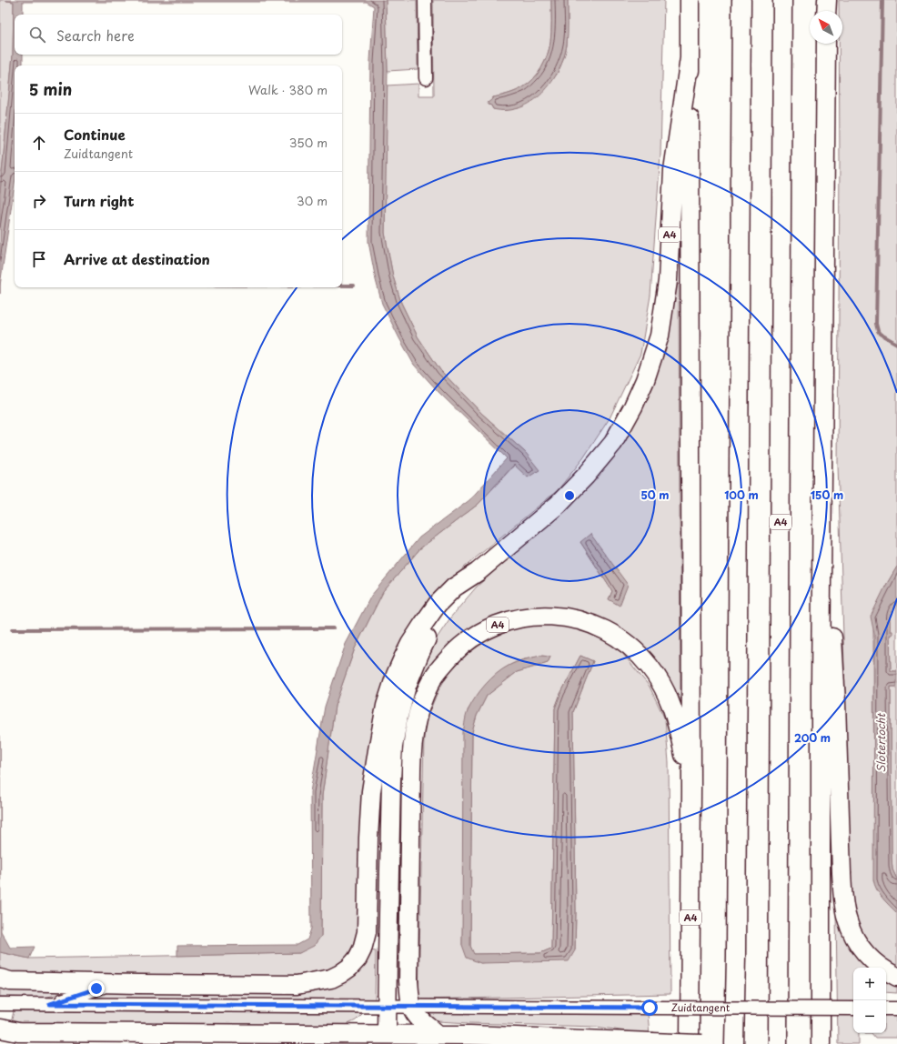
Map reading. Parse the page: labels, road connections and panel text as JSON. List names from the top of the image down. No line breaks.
{"streets":{"highway":["A4"],"lane":["Zuidtangent"]},"crossings":[["A4","Zuidtangent"]],"water":["Slotertocht"],"north":"top left","page":{"search":"Search here","heading":["5 min","Walk · 380 m"],"list":[["Continue","Zuidtangent","350 m"],["Turn right","30 m"],"Arrive at destination"],"map_buttons":["+","−"]},"rings":["50 m","100 m","150 m","200 m"]}
